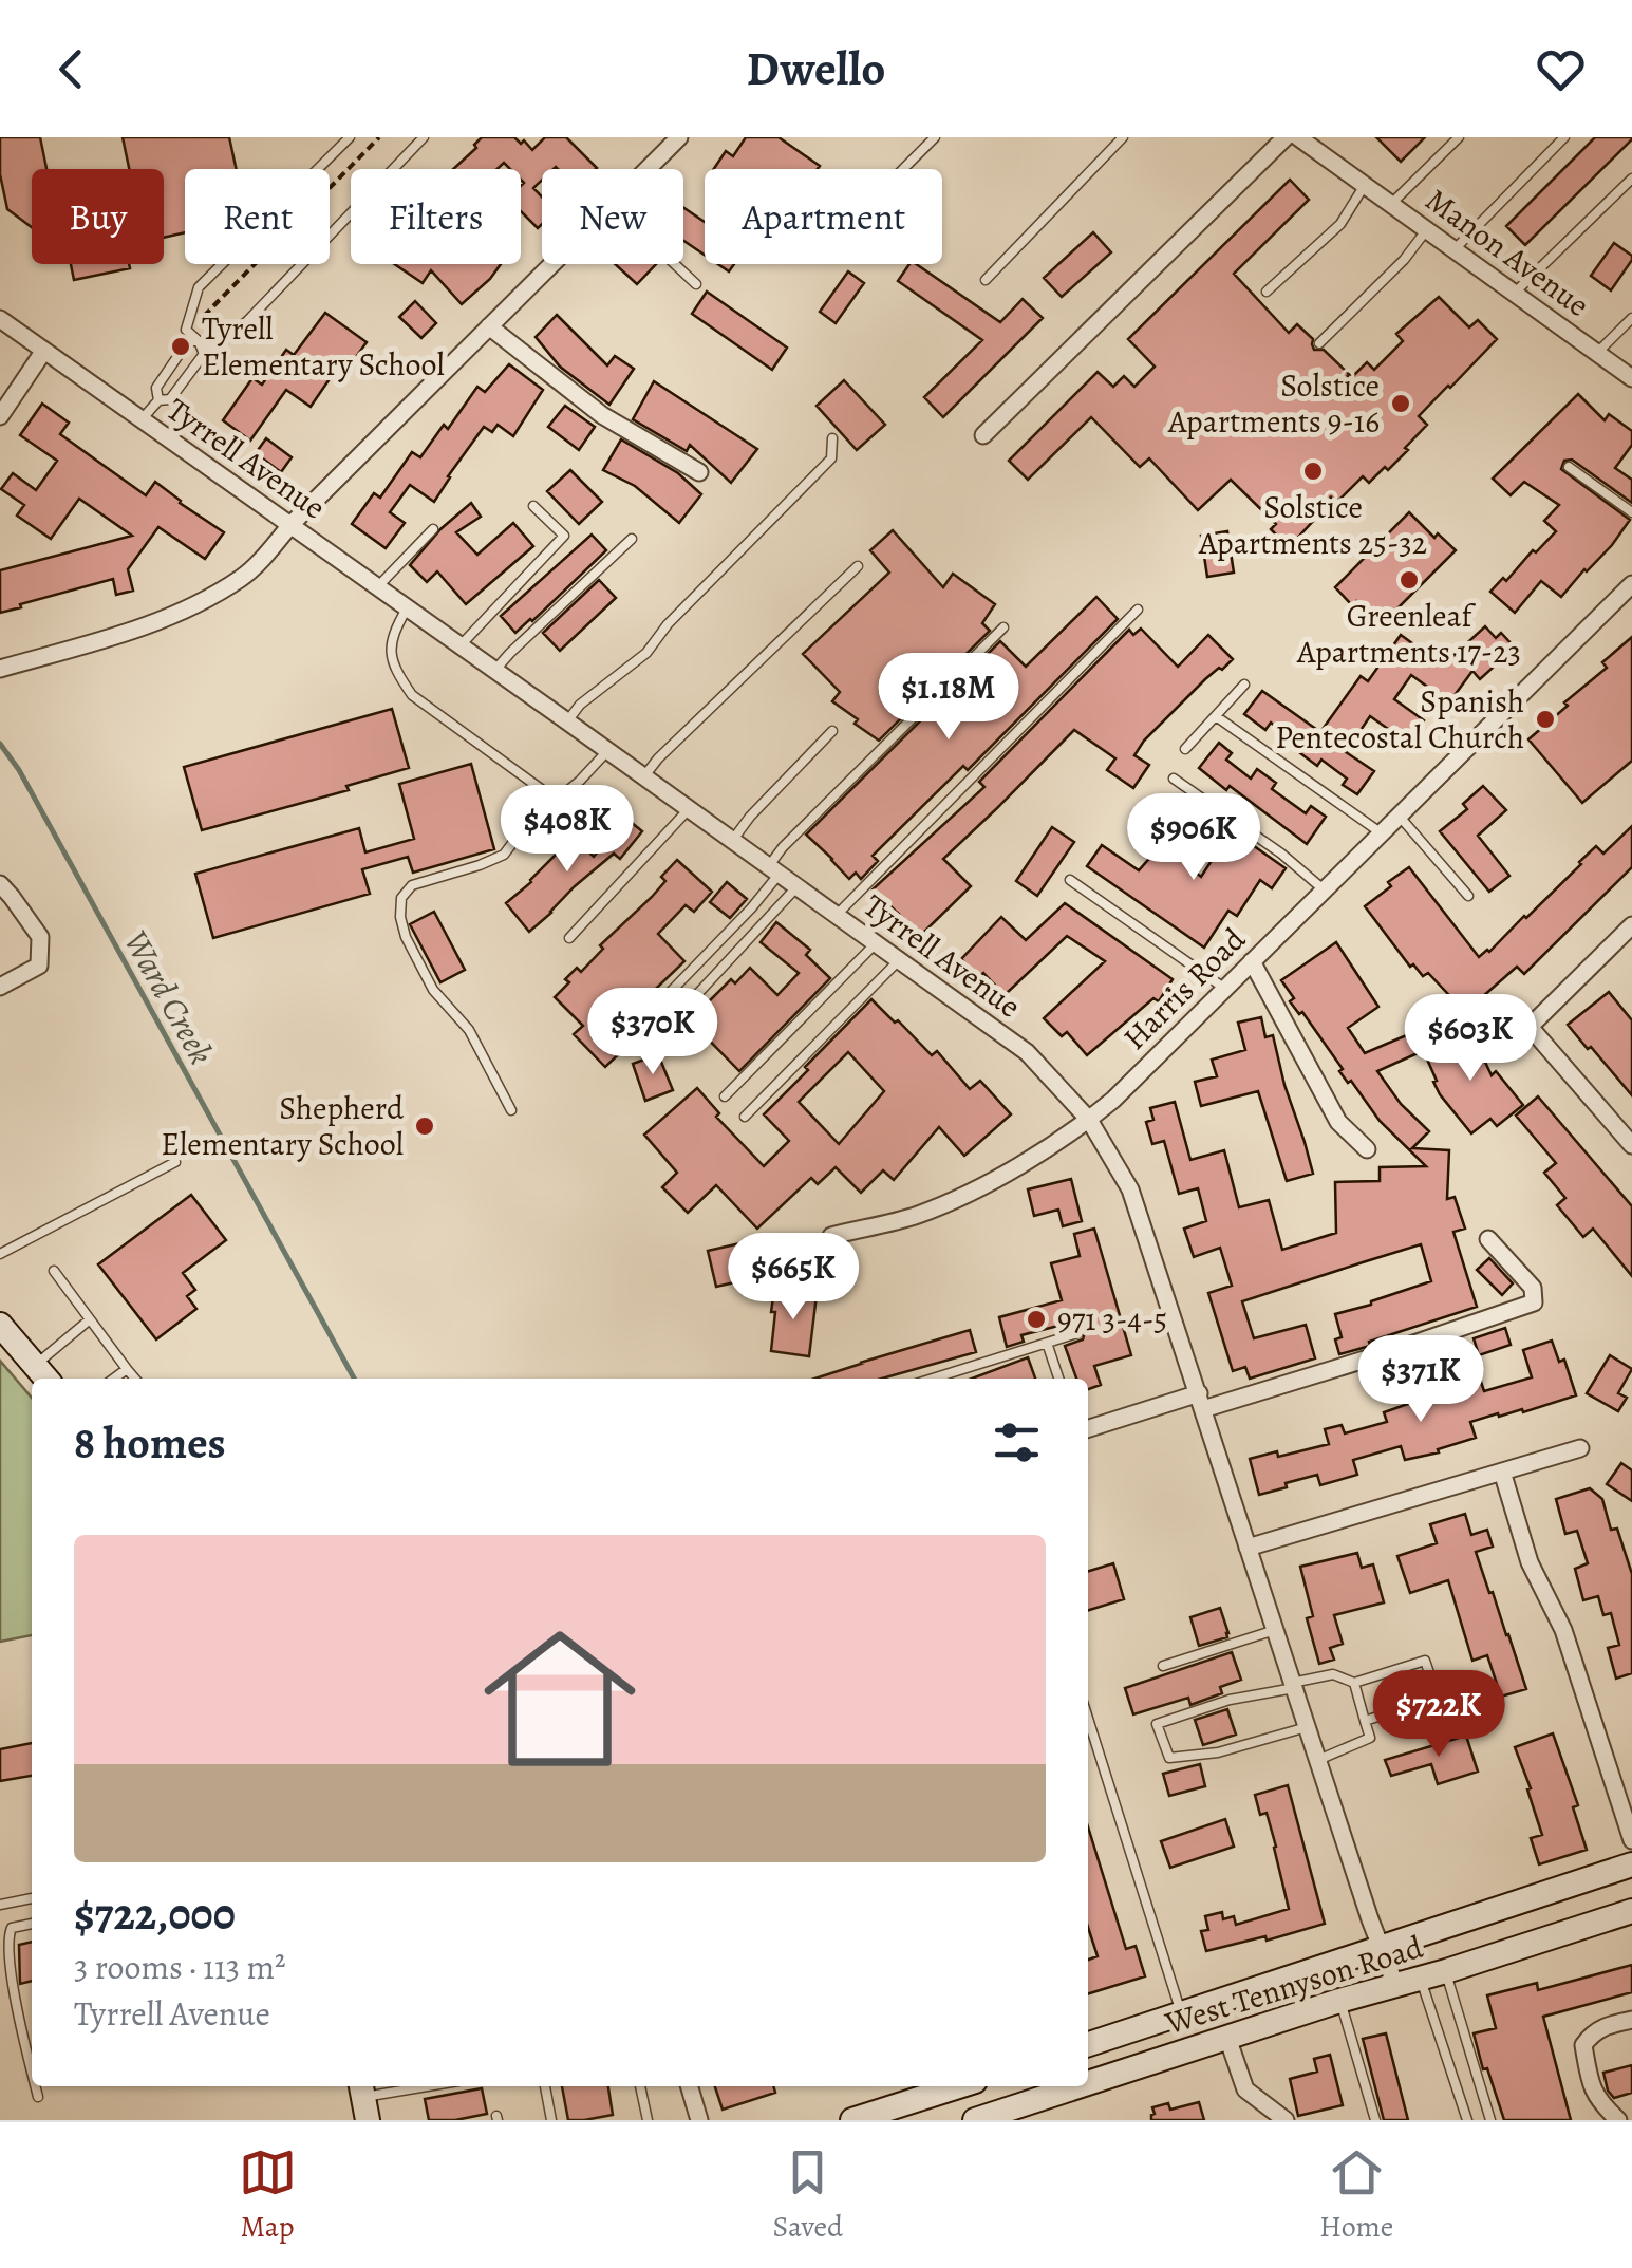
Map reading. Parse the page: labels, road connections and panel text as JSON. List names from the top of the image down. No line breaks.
{"streets":{"main road":["West Tennyson Road"],"street":["Manon Avenue","Tyrrell Avenue","Harris Road"]},"crossings":[["Tyrrell Avenue","Harris Road"],["Tyrrell Avenue","West Tennyson Road"]],"water":["Ward Creek"],"places":["Tyrell Elementary School","Solstice Apartments 9-16","Solstice Apartments 25-32","Greenleaf Apartments 17-23","Spanish Pentecostal Church","Shepherd Elementary School","971 3-4-5"],"page":{"header":"Dwello","chip":["Buy","Rent","Filters","New","Apartment"],"price":["$1.18M","$408K","$906K","$370K","$603K","$665K","$371K","$722K"],"heading":"8 homes","list":[{"name":"$722,000","note":"3 rooms · 113 m² · Tyrrell Avenue"}],"tabs":["Map","Saved","Home"]}}
